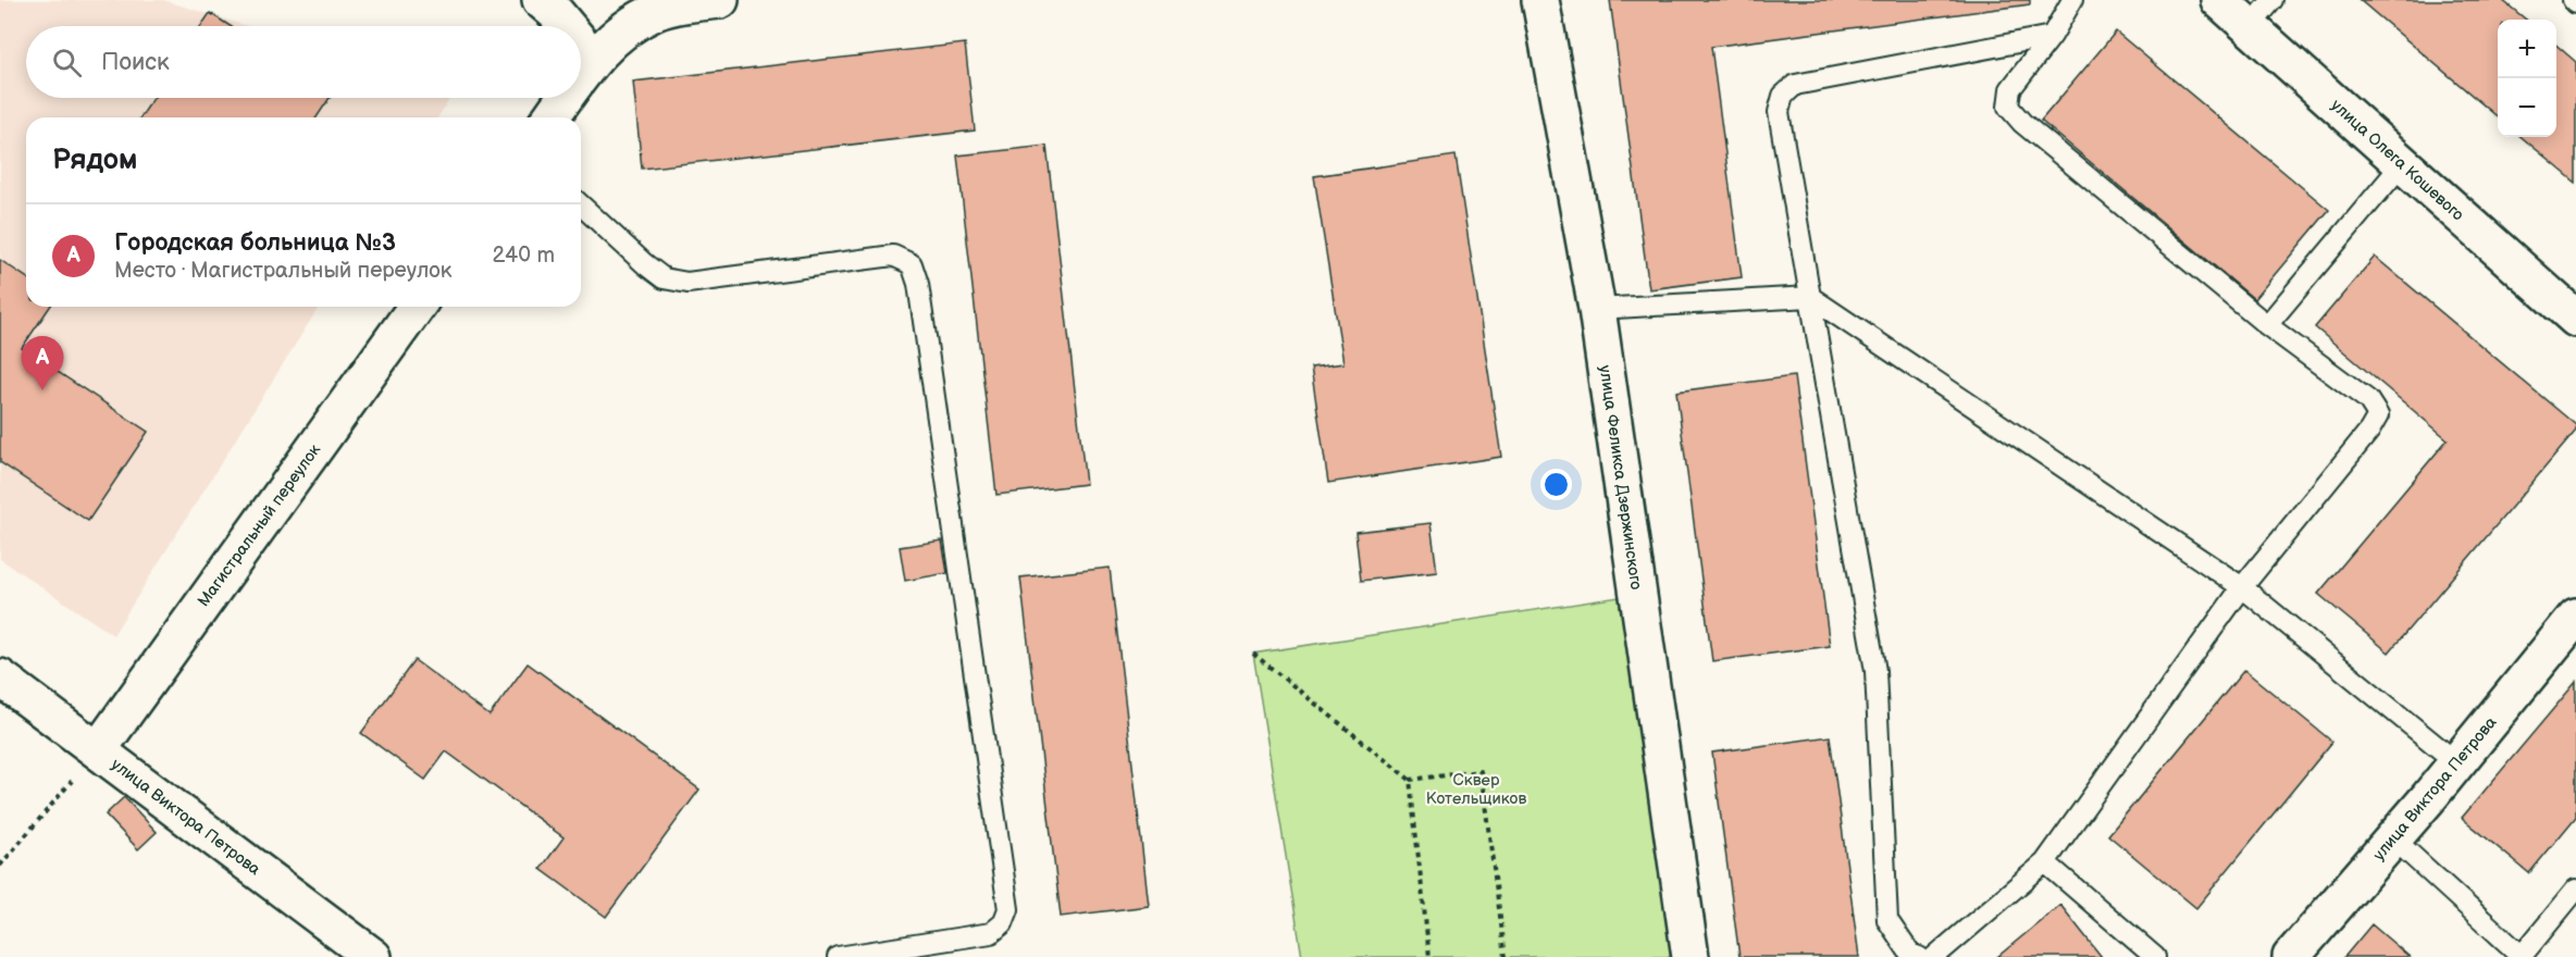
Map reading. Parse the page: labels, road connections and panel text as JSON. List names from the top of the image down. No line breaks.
{"streets":{"street":["улица Олега Кошевого","улица Феликса Дзержинского","Магистральный переулок","улица Виктора Петрова"]},"crossings":[["Магистральный переулок","улица Виктора Петрова"]],"parks":["Сквер Котельщиков"],"page":{"map_buttons":["+","−"],"search":"Поиск","heading":"Рядом","list":[{"mark":"A","name":"Городская больница №3","note":"Место · Магистральный переулок","value":"240 m"}],"pins":"A"}}
